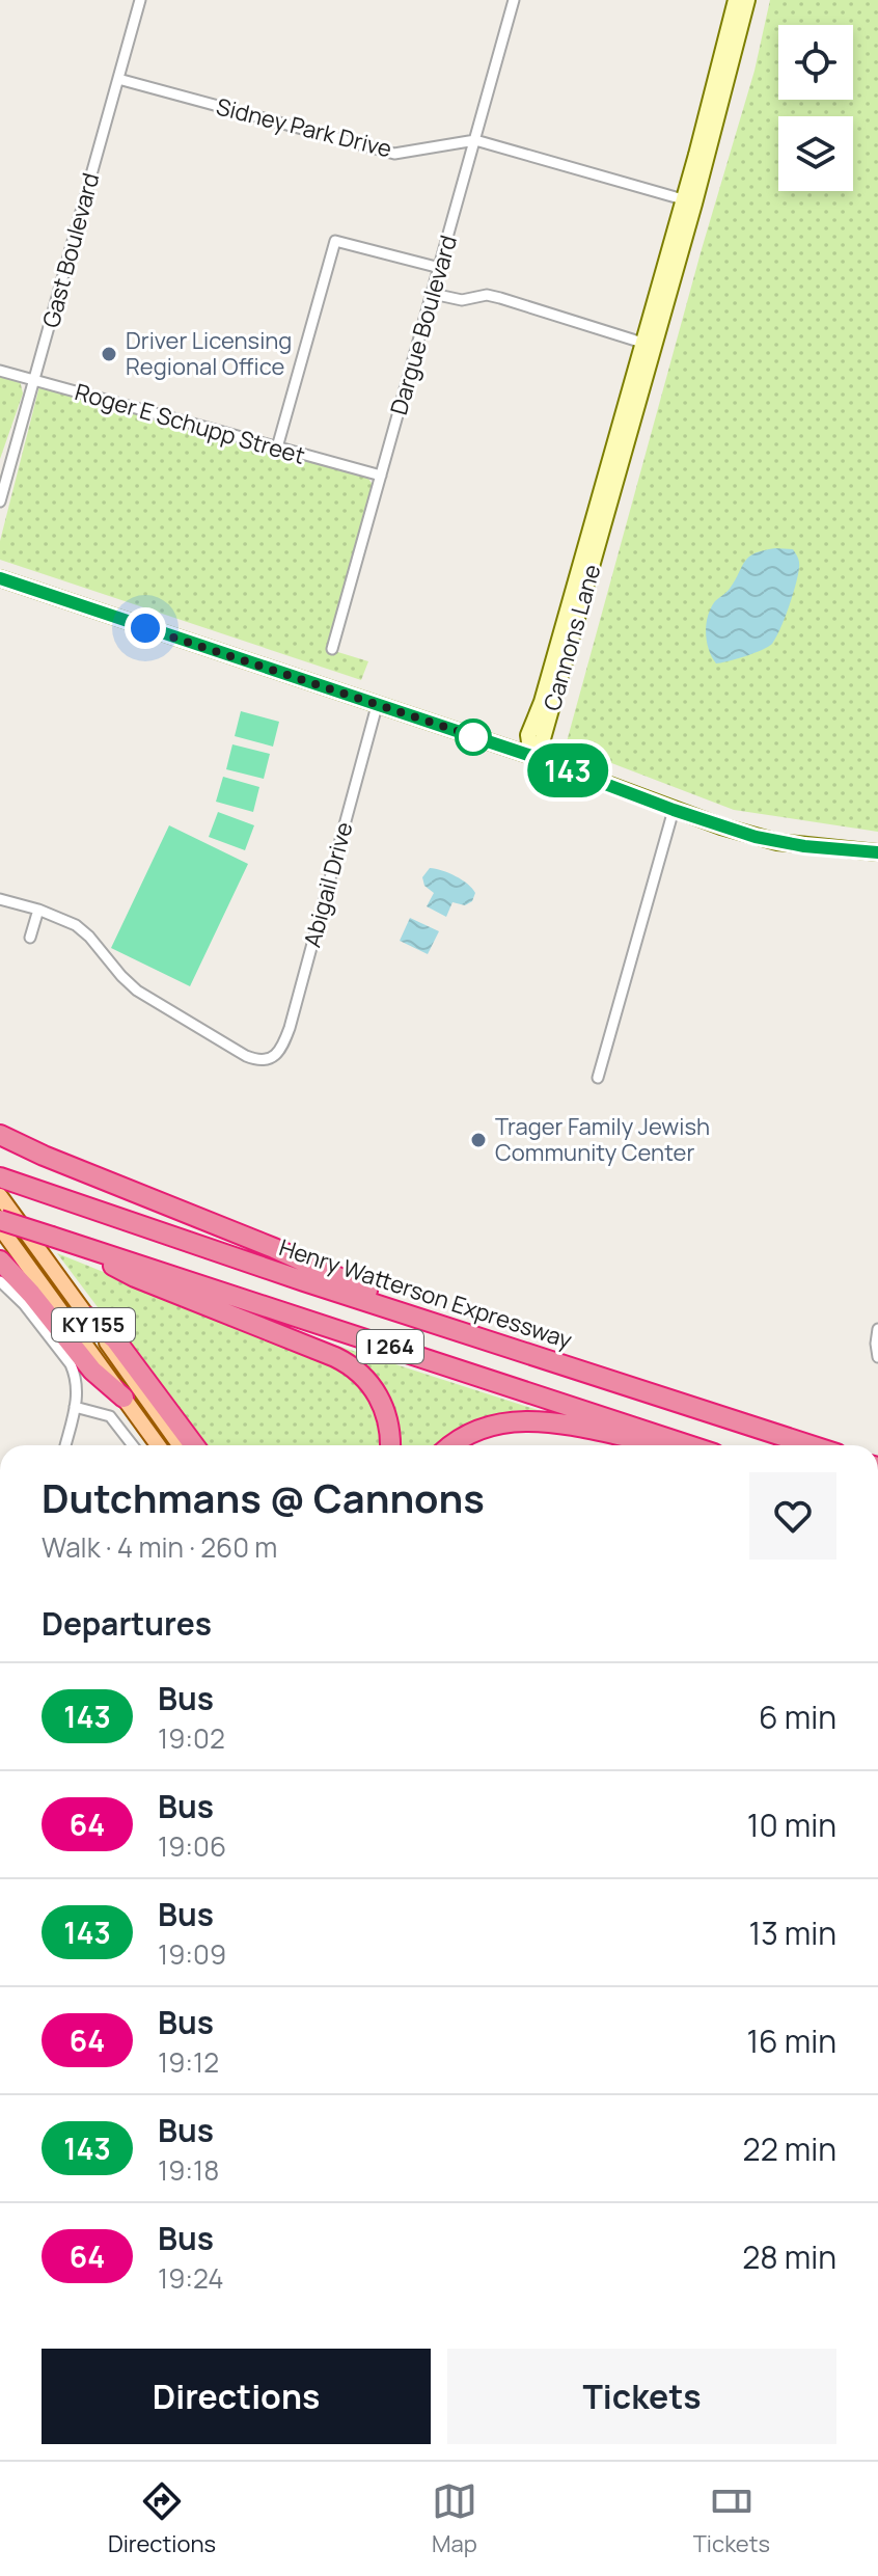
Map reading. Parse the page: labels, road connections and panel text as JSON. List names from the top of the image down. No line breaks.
{"streets":{"highway":["Henry Watterson Expressway","I 264"],"main road":["Cannons Lane","KY 155"],"street":["Sidney Park Drive","Gast Boulevard","Dargue Boulevard","Roger E Schupp Street","Abigail Drive"]},"crossings":[["Sidney Park Drive","Gast Boulevard"],["Sidney Park Drive","Dargue Boulevard"],["Sidney Park Drive","Cannons Lane"],["Gast Boulevard","Roger E Schupp Street"],["Dargue Boulevard","Roger E Schupp Street"]],"places":["Driver Licensing Regional Office","Trager Family Jewish Community Center"],"lines":["bus line 143"],"page":{"on_map":"143","heading":[["Dutchmans @ Cannons","Walk · 4 min · 260 m"],"Departures"],"list":[{"mark":"143","name":"Bus","note":"19:02","value":"6 min"},{"mark":"64","name":"Bus","note":"19:06","value":"10 min"},{"mark":"143","name":"Bus","note":"19:09","value":"13 min"},{"mark":"64","name":"Bus","note":"19:12","value":"16 min"},{"mark":"143","name":"Bus","note":"19:18","value":"22 min"},{"mark":"64","name":"Bus","note":"19:24","value":"28 min"}],"buttons":["Directions","Tickets"],"tabs":["Directions","Map","Tickets"]}}
